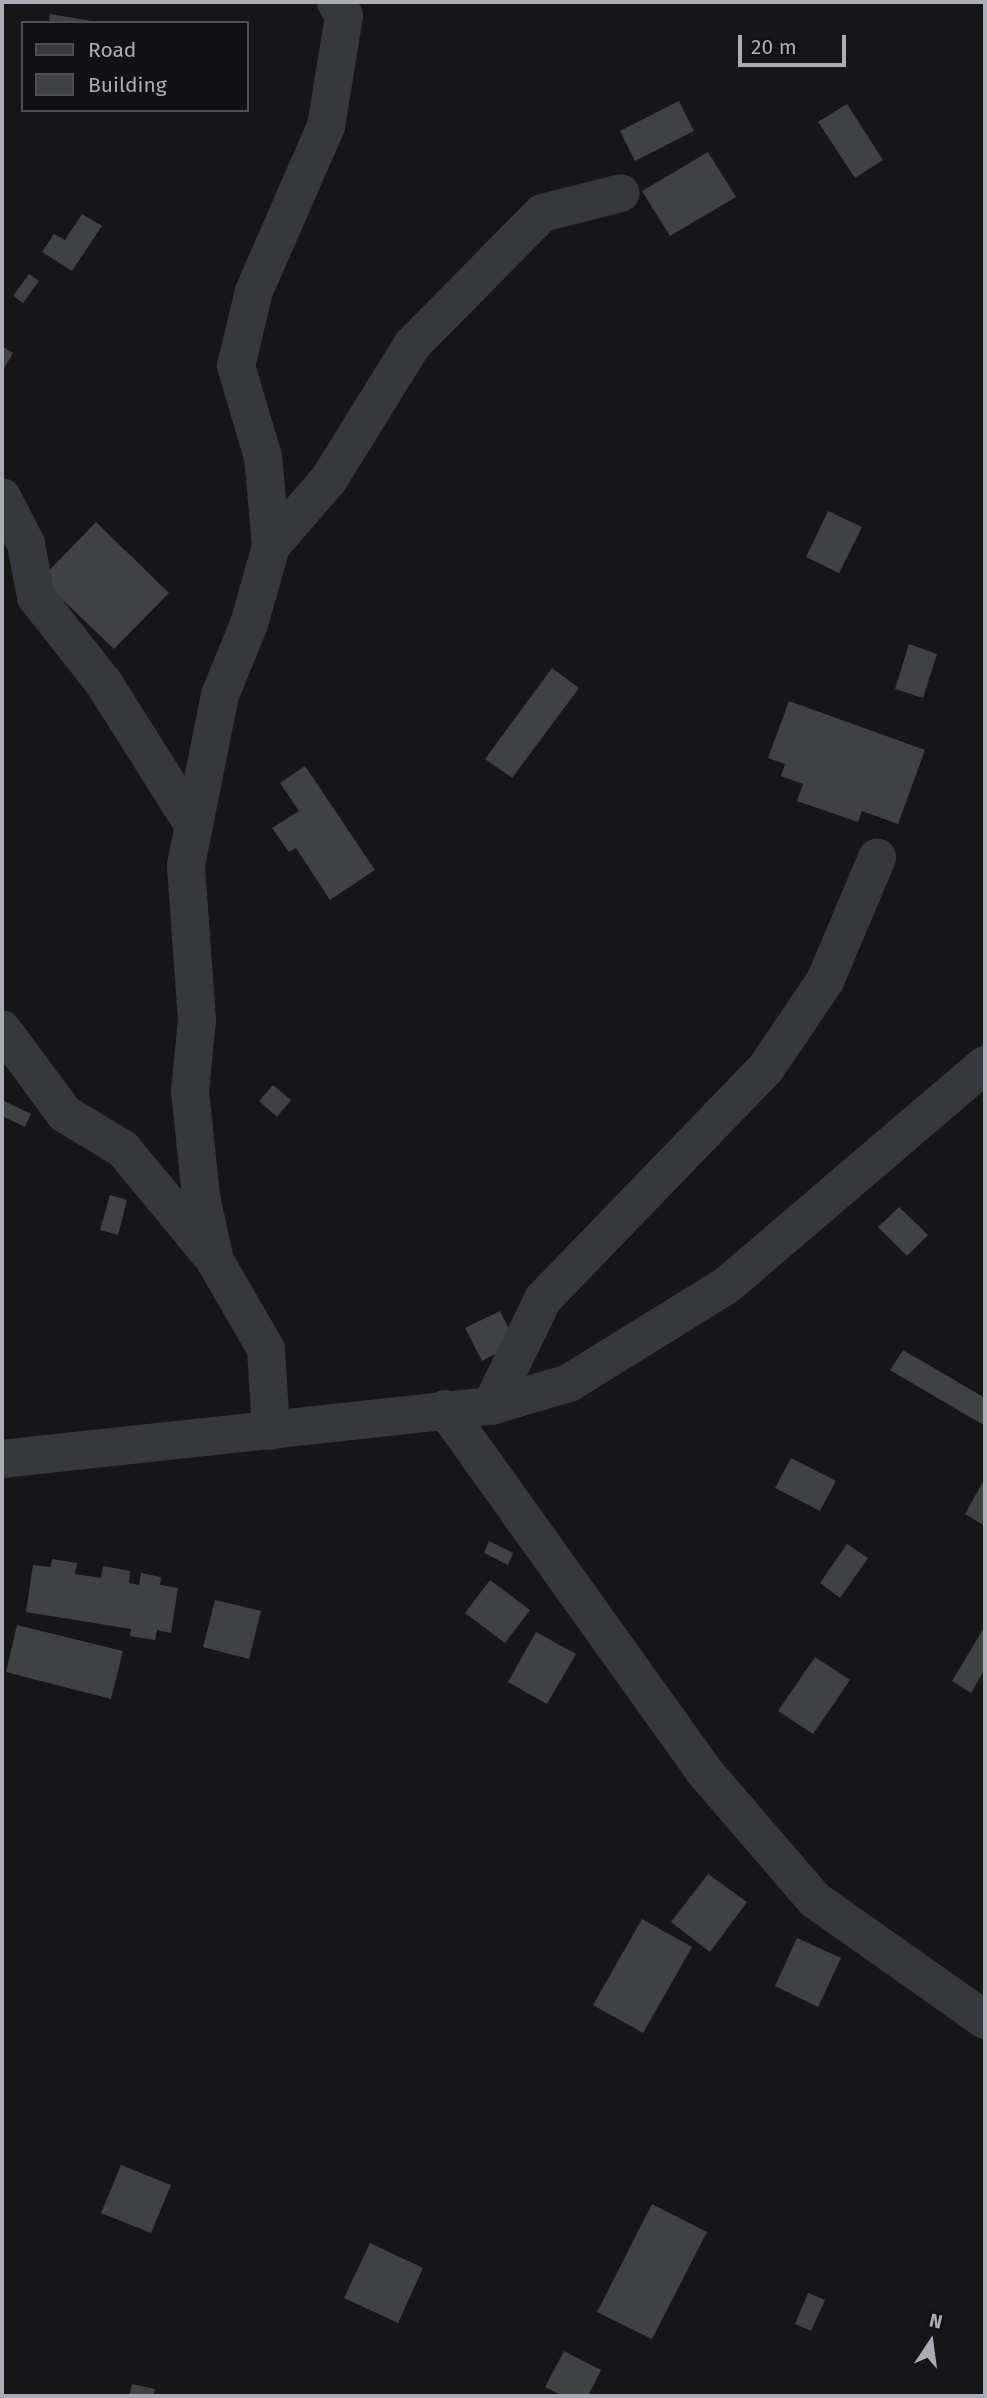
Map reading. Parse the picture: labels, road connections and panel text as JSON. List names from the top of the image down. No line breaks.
{"legend":["Road","Building"],"scale_bar":"20 m","north":"top"}
